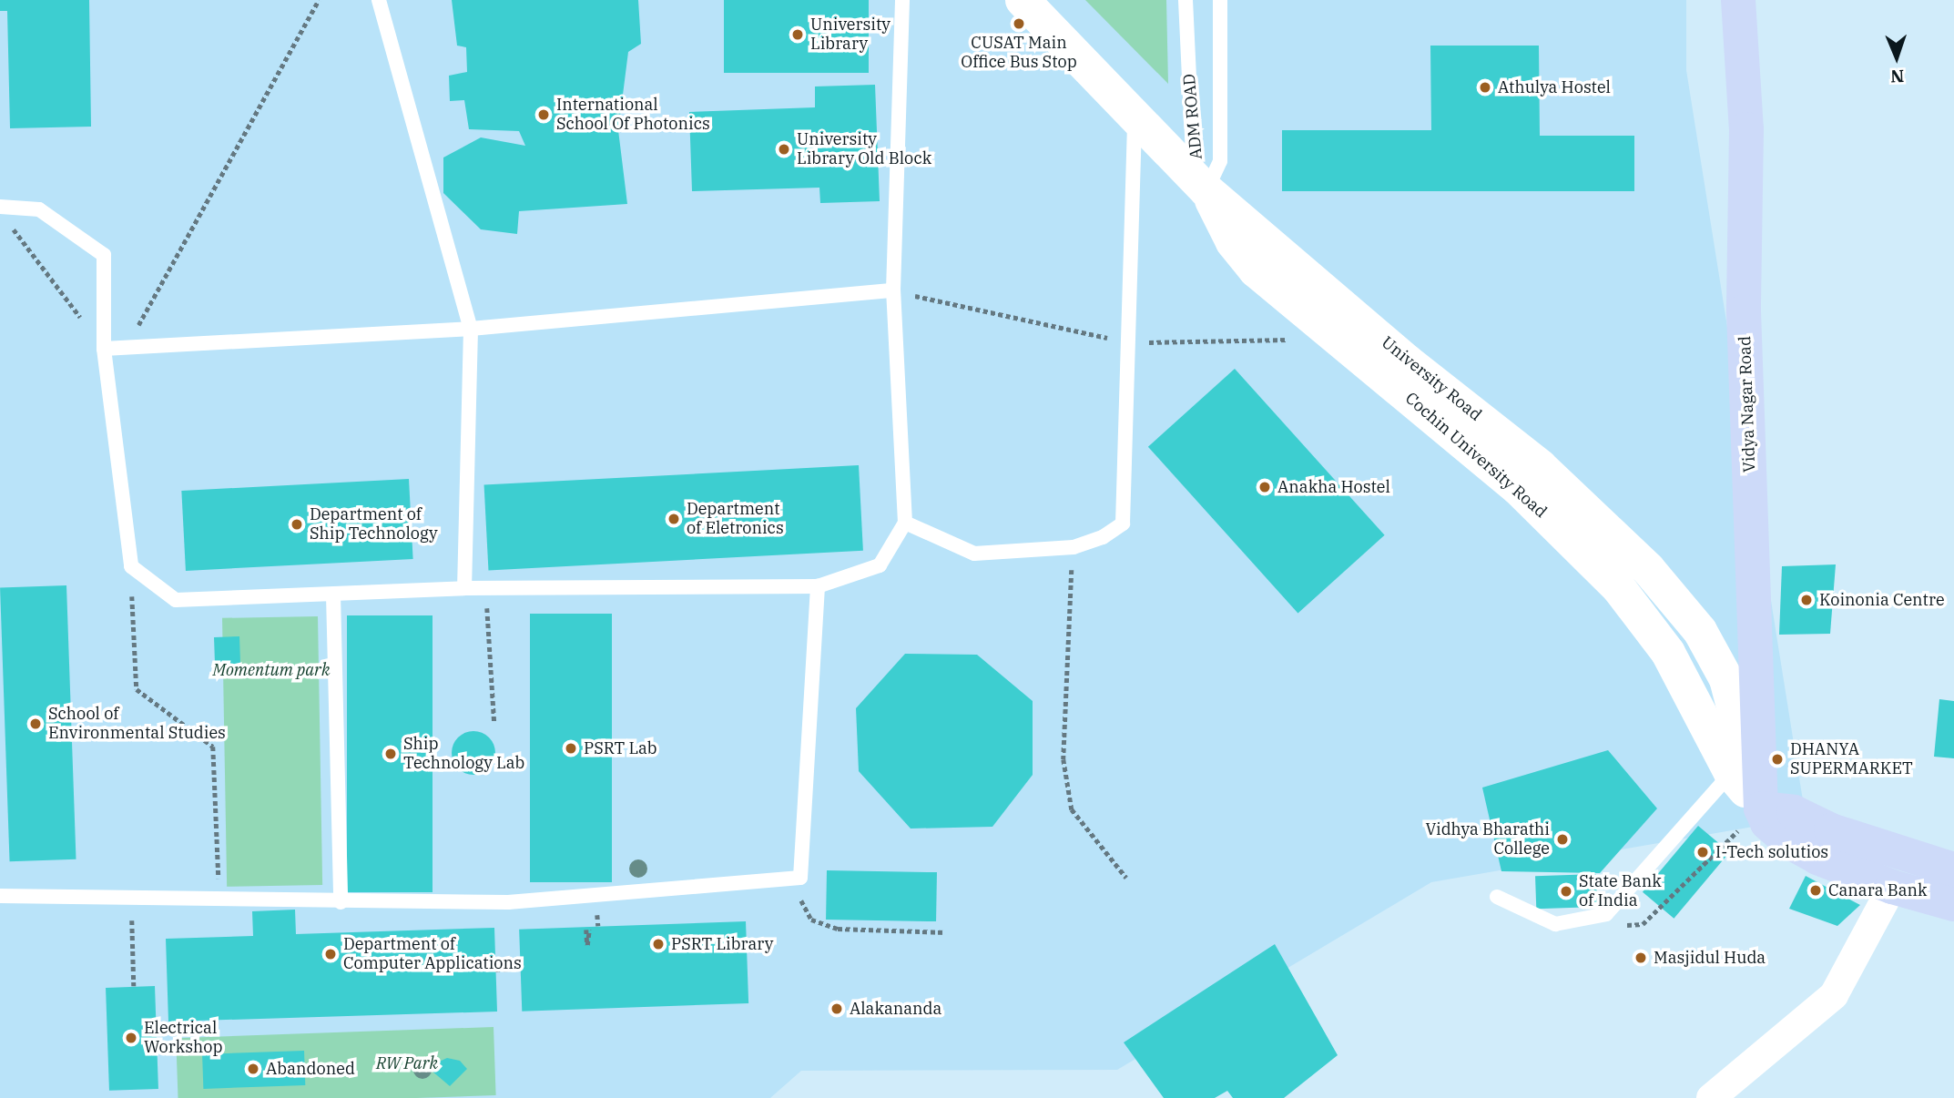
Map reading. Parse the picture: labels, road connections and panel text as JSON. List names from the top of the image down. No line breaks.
{"streets":{"main road":["Vidya Nagar Road"],"street":["University Road","Cochin University Road"],"lane":["ADM ROAD"]},"crossings":[["ADM ROAD","University Road"],["ADM ROAD","Cochin University Road"],["University Road","Vidya Nagar Road"],["University Road","Cochin University Road"],["Vidya Nagar Road","Cochin University Road"]],"parks":["Momentum park","RW Park"],"places":["CUSAT Main Office Bus Stop","University Library","Athulya Hostel","International School Of Photonics","University Library Old Block","Anakha Hostel","Department of Eletronics","Department of Ship Technology","Koinonia Centre","School of Environmental Studies","PSRT Lab","Ship Technology Lab","DHANYA SUPERMARKET","Vidhya Bharathi College","I-Tech solutios","Canara Bank","State Bank of India","PSRT Library","Department of Computer Applications","Masjidul Huda","Alakananda","Electrical Workshop","Abandoned"],"north":"bottom"}
